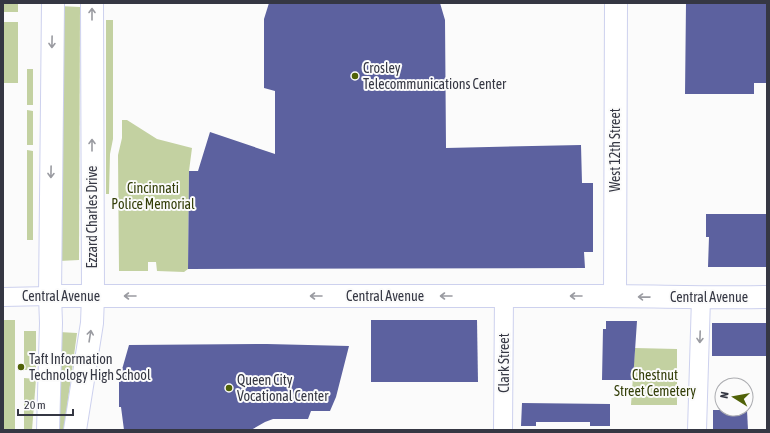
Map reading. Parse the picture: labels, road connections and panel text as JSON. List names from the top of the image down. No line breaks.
{"streets":{"main road":["West 12th Street","Ezzard Charles Drive","Central Avenue"],"street":["Clark Street"]},"crossings":[["West 12th Street","Central Avenue"],["Ezzard Charles Drive","Central Avenue"],["Central Avenue","Clark Street"]],"one_way":["Central Avenue"],"parks":["Cincinnati Police Memorial","Chestnut Street Cemetery"],"places":["Crosley Telecommunications Center","Taft Information Technology High School","Queen City Vocational Center"],"scale_bar":"20 m","north":"left"}
